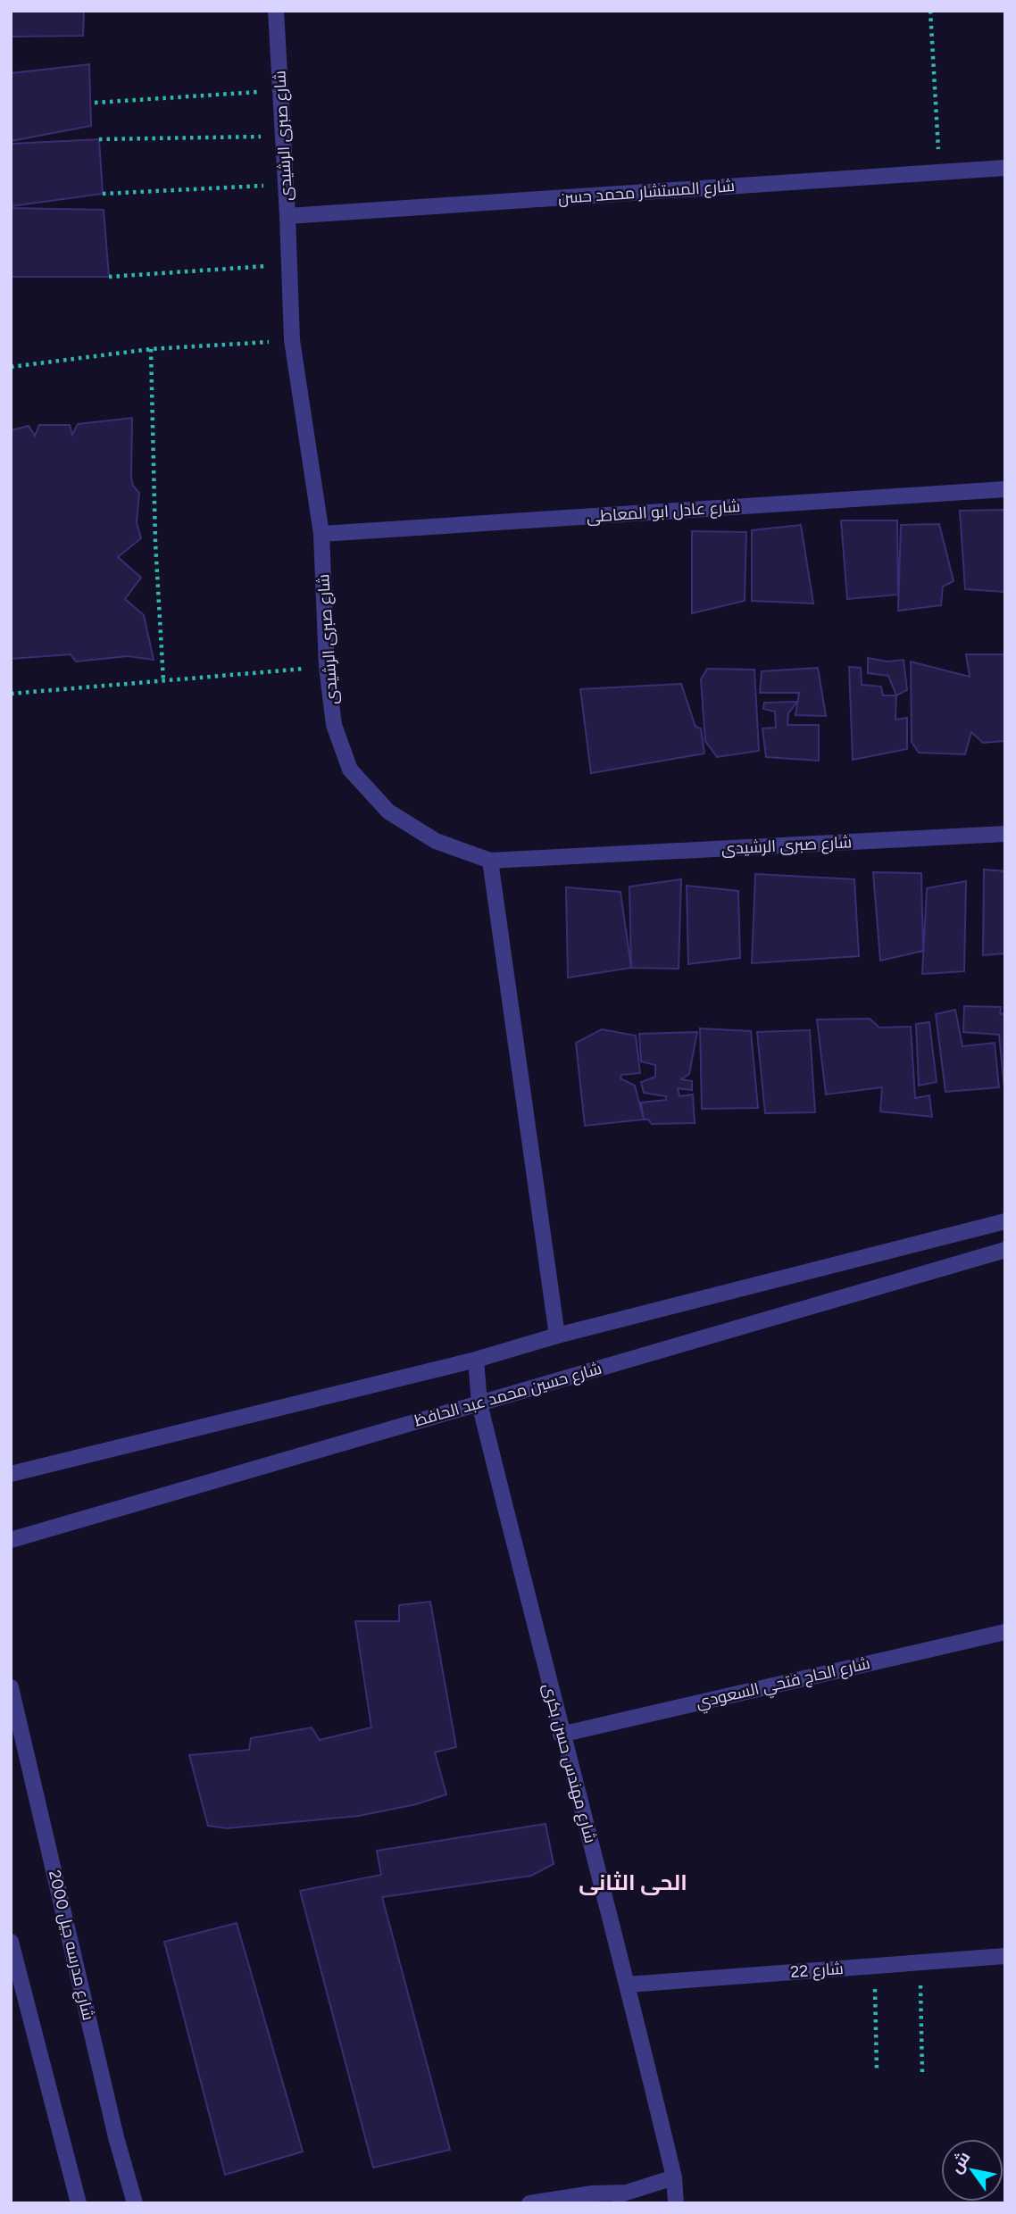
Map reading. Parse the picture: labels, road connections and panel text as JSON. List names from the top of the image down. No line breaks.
{"streets":{"street":["شارع صبرى الرشيدى","شارع المستشار محمد حسن","شارع عادل ابو المعاطى","شارع حسين محمد عبد الحافظ","شارع الحاج فتحي السعودي","شارع مهندس حسن بكرى","شارع مدرسه جيل 2000","شارع 22"]},"crossings":[["شارع صبرى الرشيدى","شارع المستشار محمد حسن"],["شارع صبرى الرشيدى","شارع عادل ابو المعاطى"],["شارع حسين محمد عبد الحافظ","شارع مهندس حسن بكرى"],["شارع الحاج فتحي السعودي","شارع مهندس حسن بكرى"],["شارع مهندس حسن بكرى","شارع 22"]],"districts":["الحى الثانى"],"north":"top left"}
